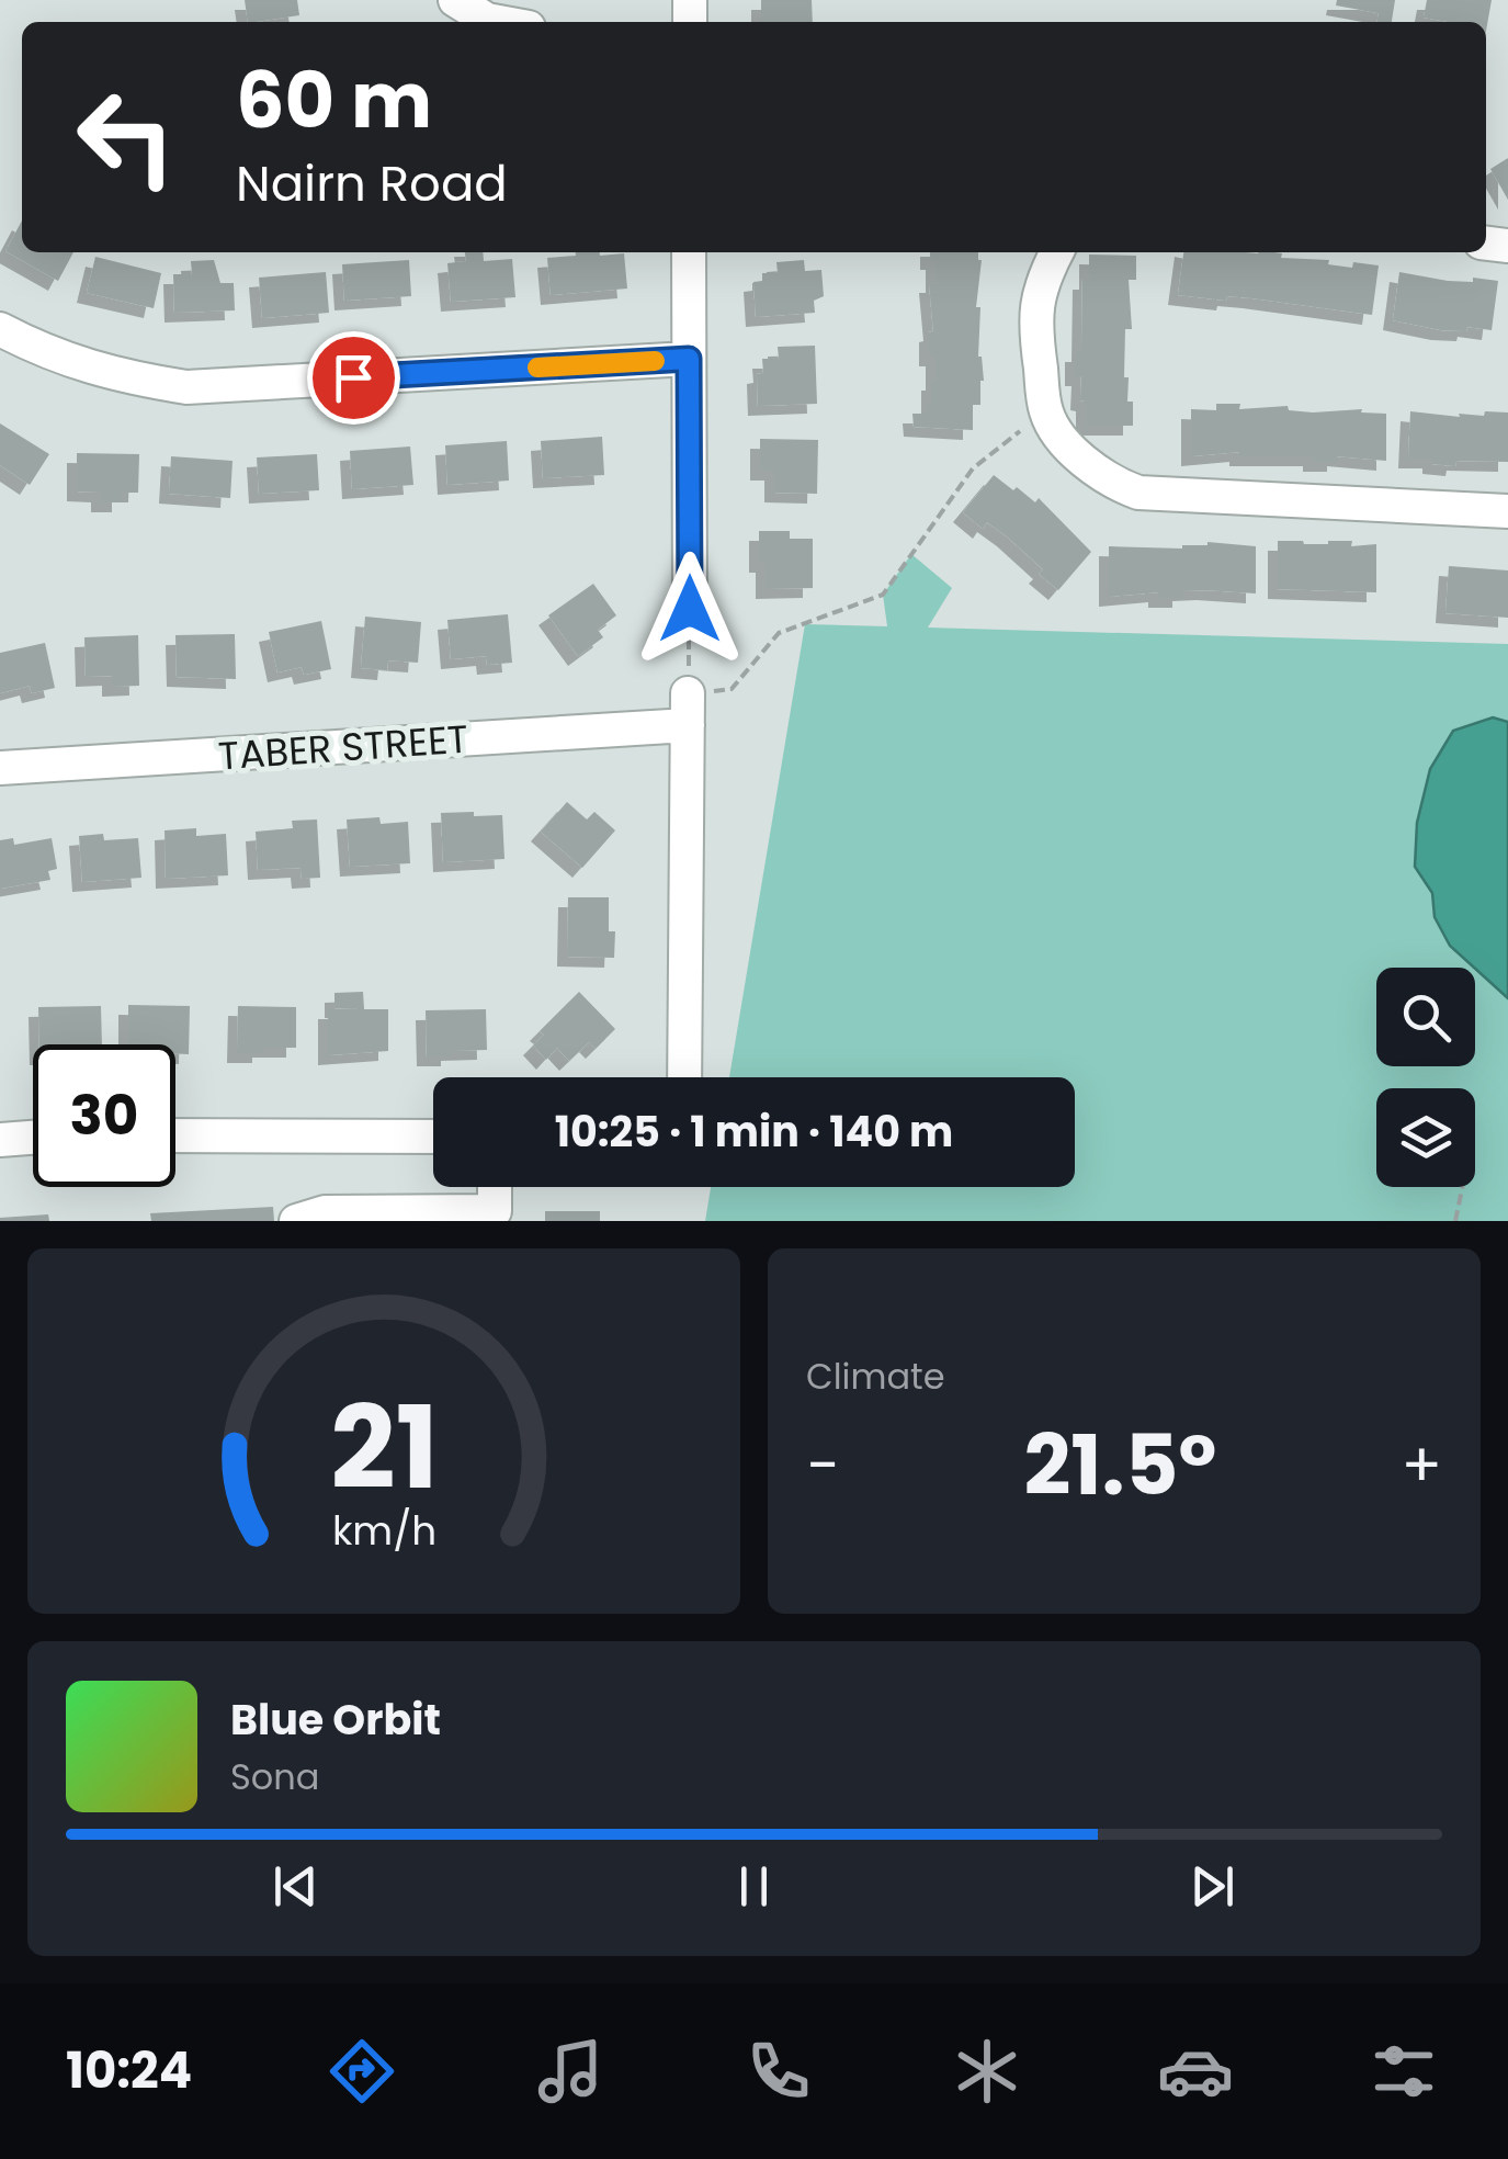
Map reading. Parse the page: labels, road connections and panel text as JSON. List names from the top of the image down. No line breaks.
{"streets":{"street":["TABER STREET"]},"page":{"turn":["60 m","Nairn Road"],"limit":"30","trip":"10:25 · 1 min · 140 m","tile":"Climate","heat":["−","21.5°","+"],"song":["Blue Orbit","Sona"],"tabs":"10:24","gauge":["21","km/h"]}}
